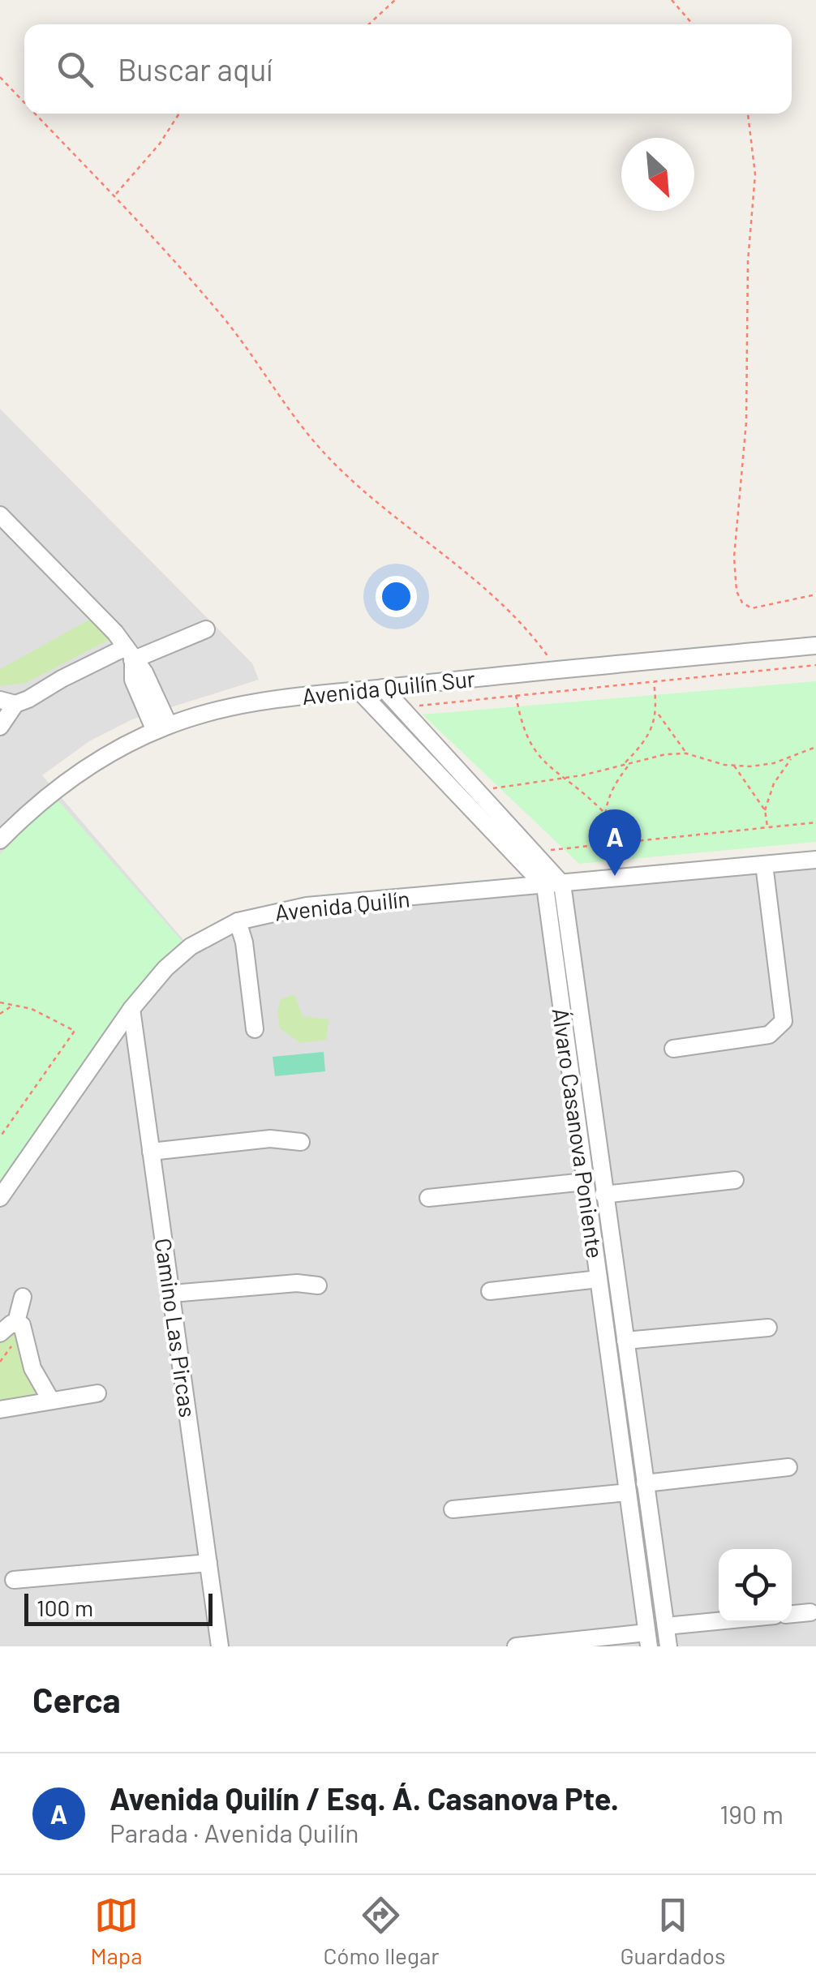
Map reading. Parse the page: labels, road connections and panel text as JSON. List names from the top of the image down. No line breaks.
{"streets":{"street":["Avenida Quilín Sur","Avenida Quilín","Álvaro Casanova Poniente","Camino Las Pircas"]},"crossings":[["Avenida Quilín","Álvaro Casanova Poniente"],["Avenida Quilín","Camino Las Pircas"]],"scale_bar":"100 m","north":"bottom right","page":{"search":"Buscar aquí","pins":"A","scale":"100 m","heading":"Cerca","list":[{"mark":"A","name":"Avenida Quilín / Esq. Á. Casanova Pte.","note":"Parada · Avenida Quilín","value":"190 m"}],"nav":["Mapa","Cómo llegar","Guardados"]}}
